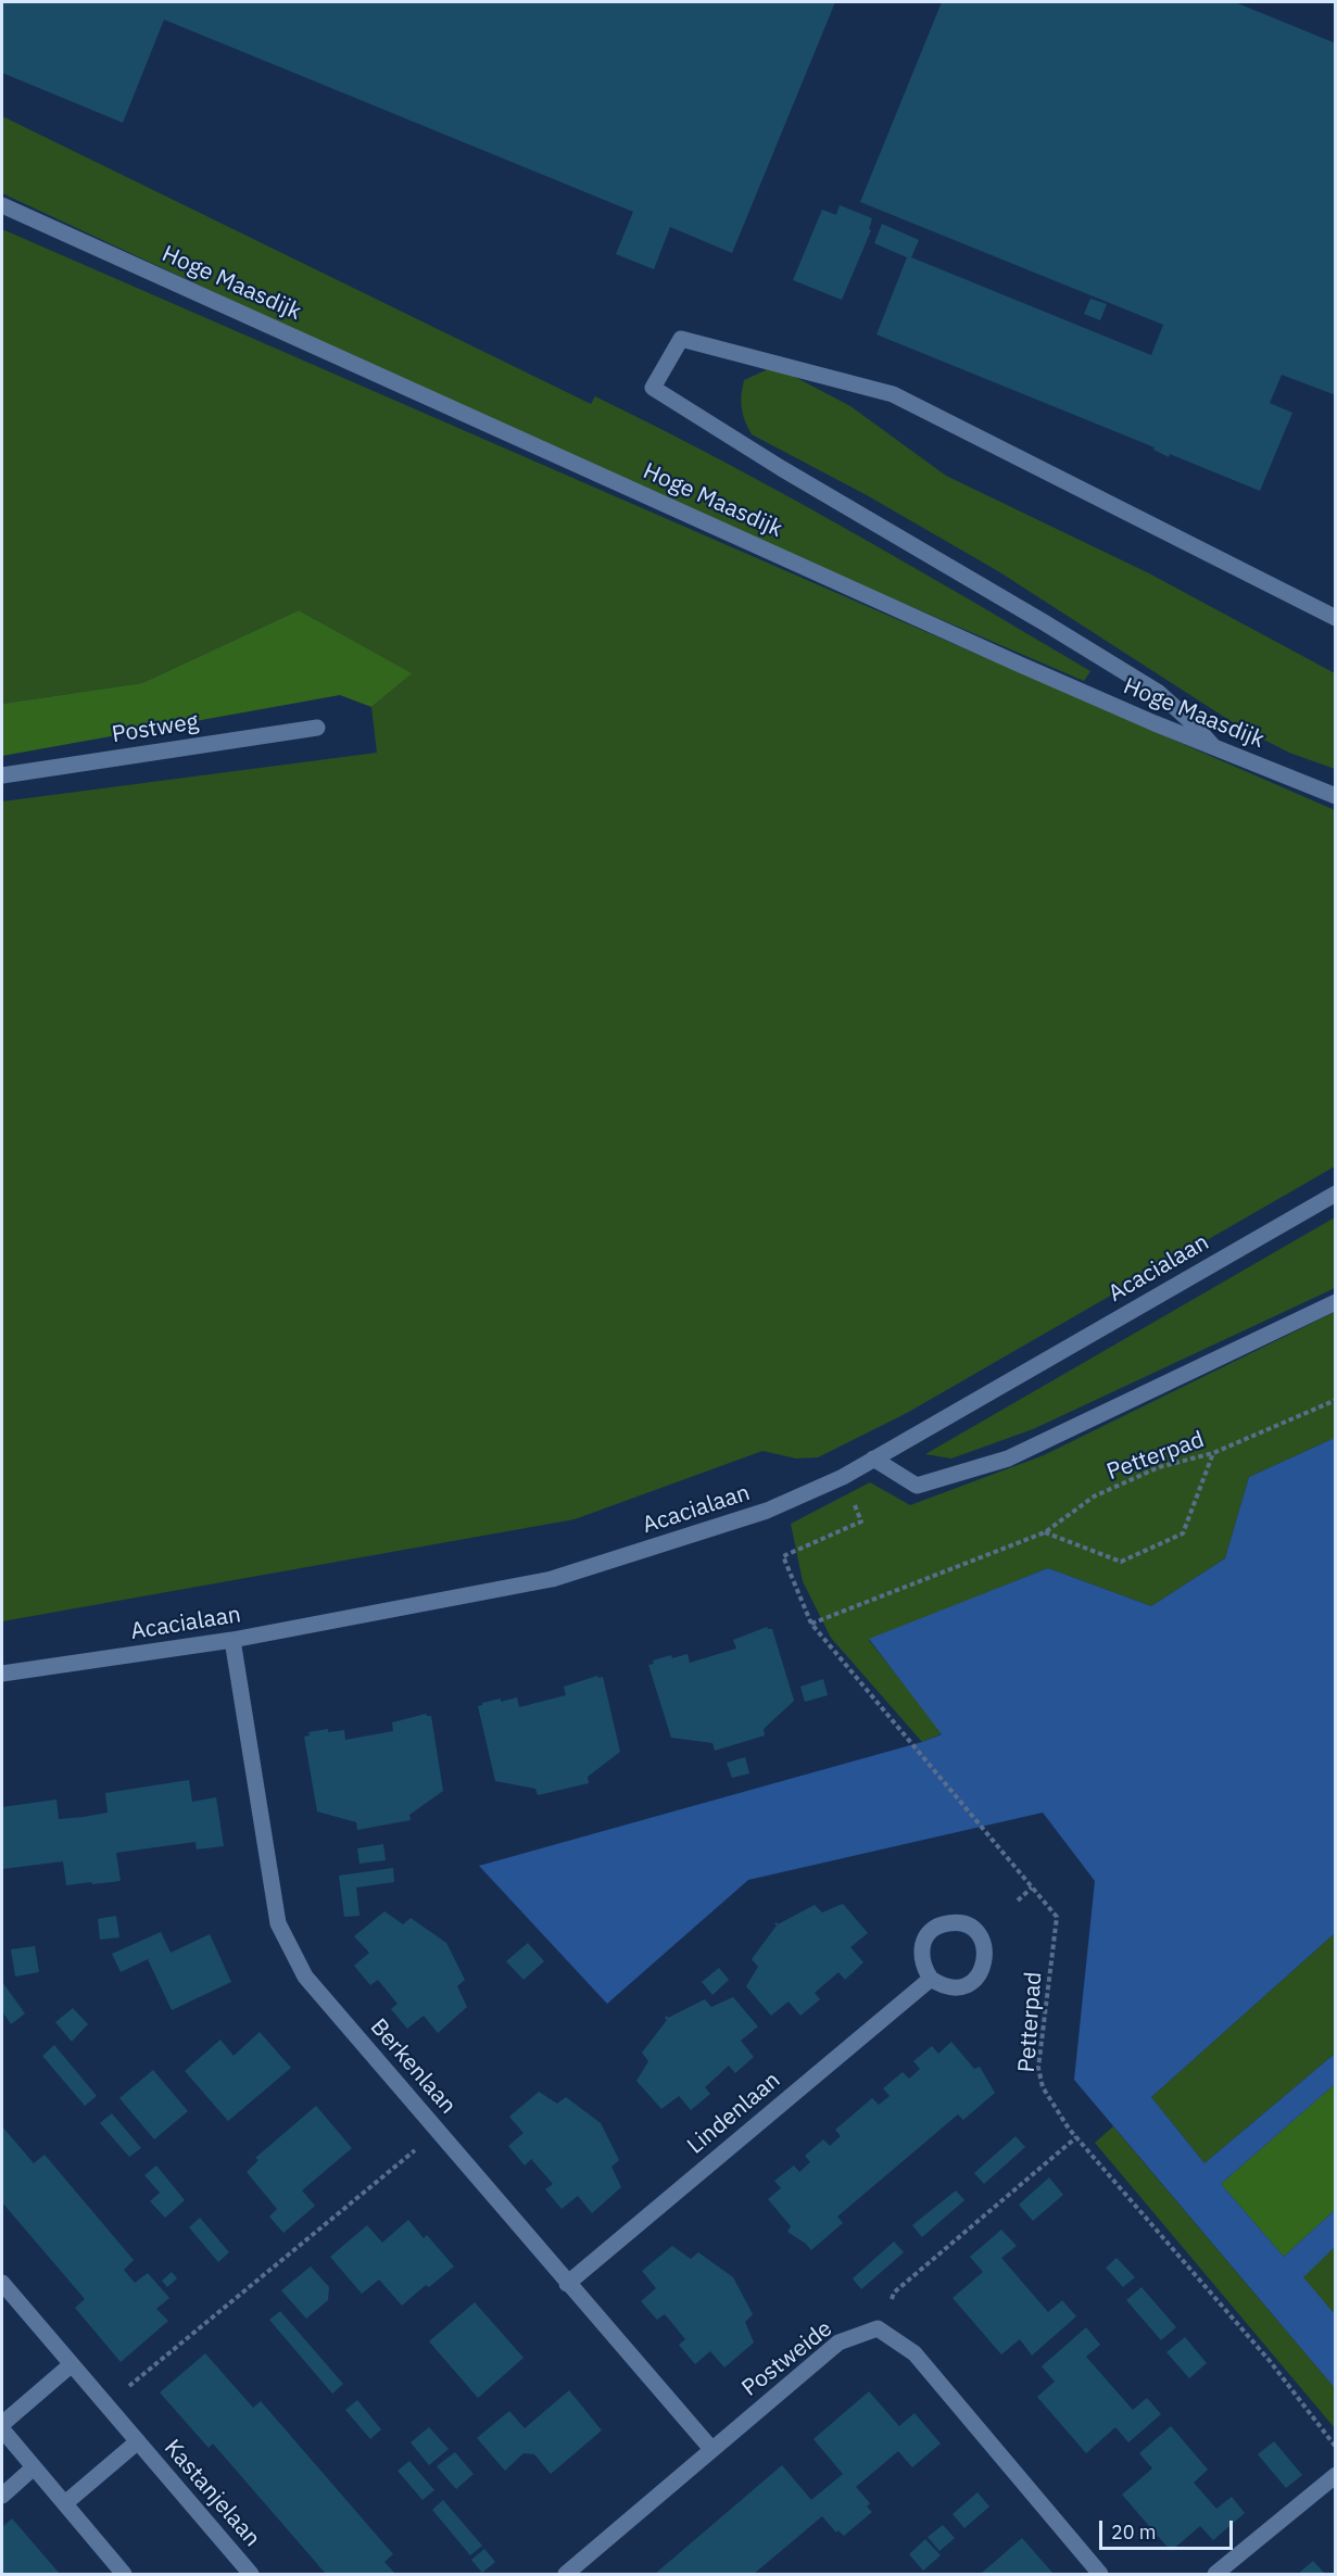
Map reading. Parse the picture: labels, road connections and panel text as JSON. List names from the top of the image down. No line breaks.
{"streets":{"street":["Hoge Maasdijk","Postweg","Acacialaan","Berkenlaan","Lindenlaan","Postweide","Kastanjelaan"],"path":["Petterpad"]},"crossings":[["Acacialaan","Petterpad"],["Acacialaan","Berkenlaan"],["Berkenlaan","Lindenlaan"],["Berkenlaan","Postweide"]],"scale_bar":"20 m"}
